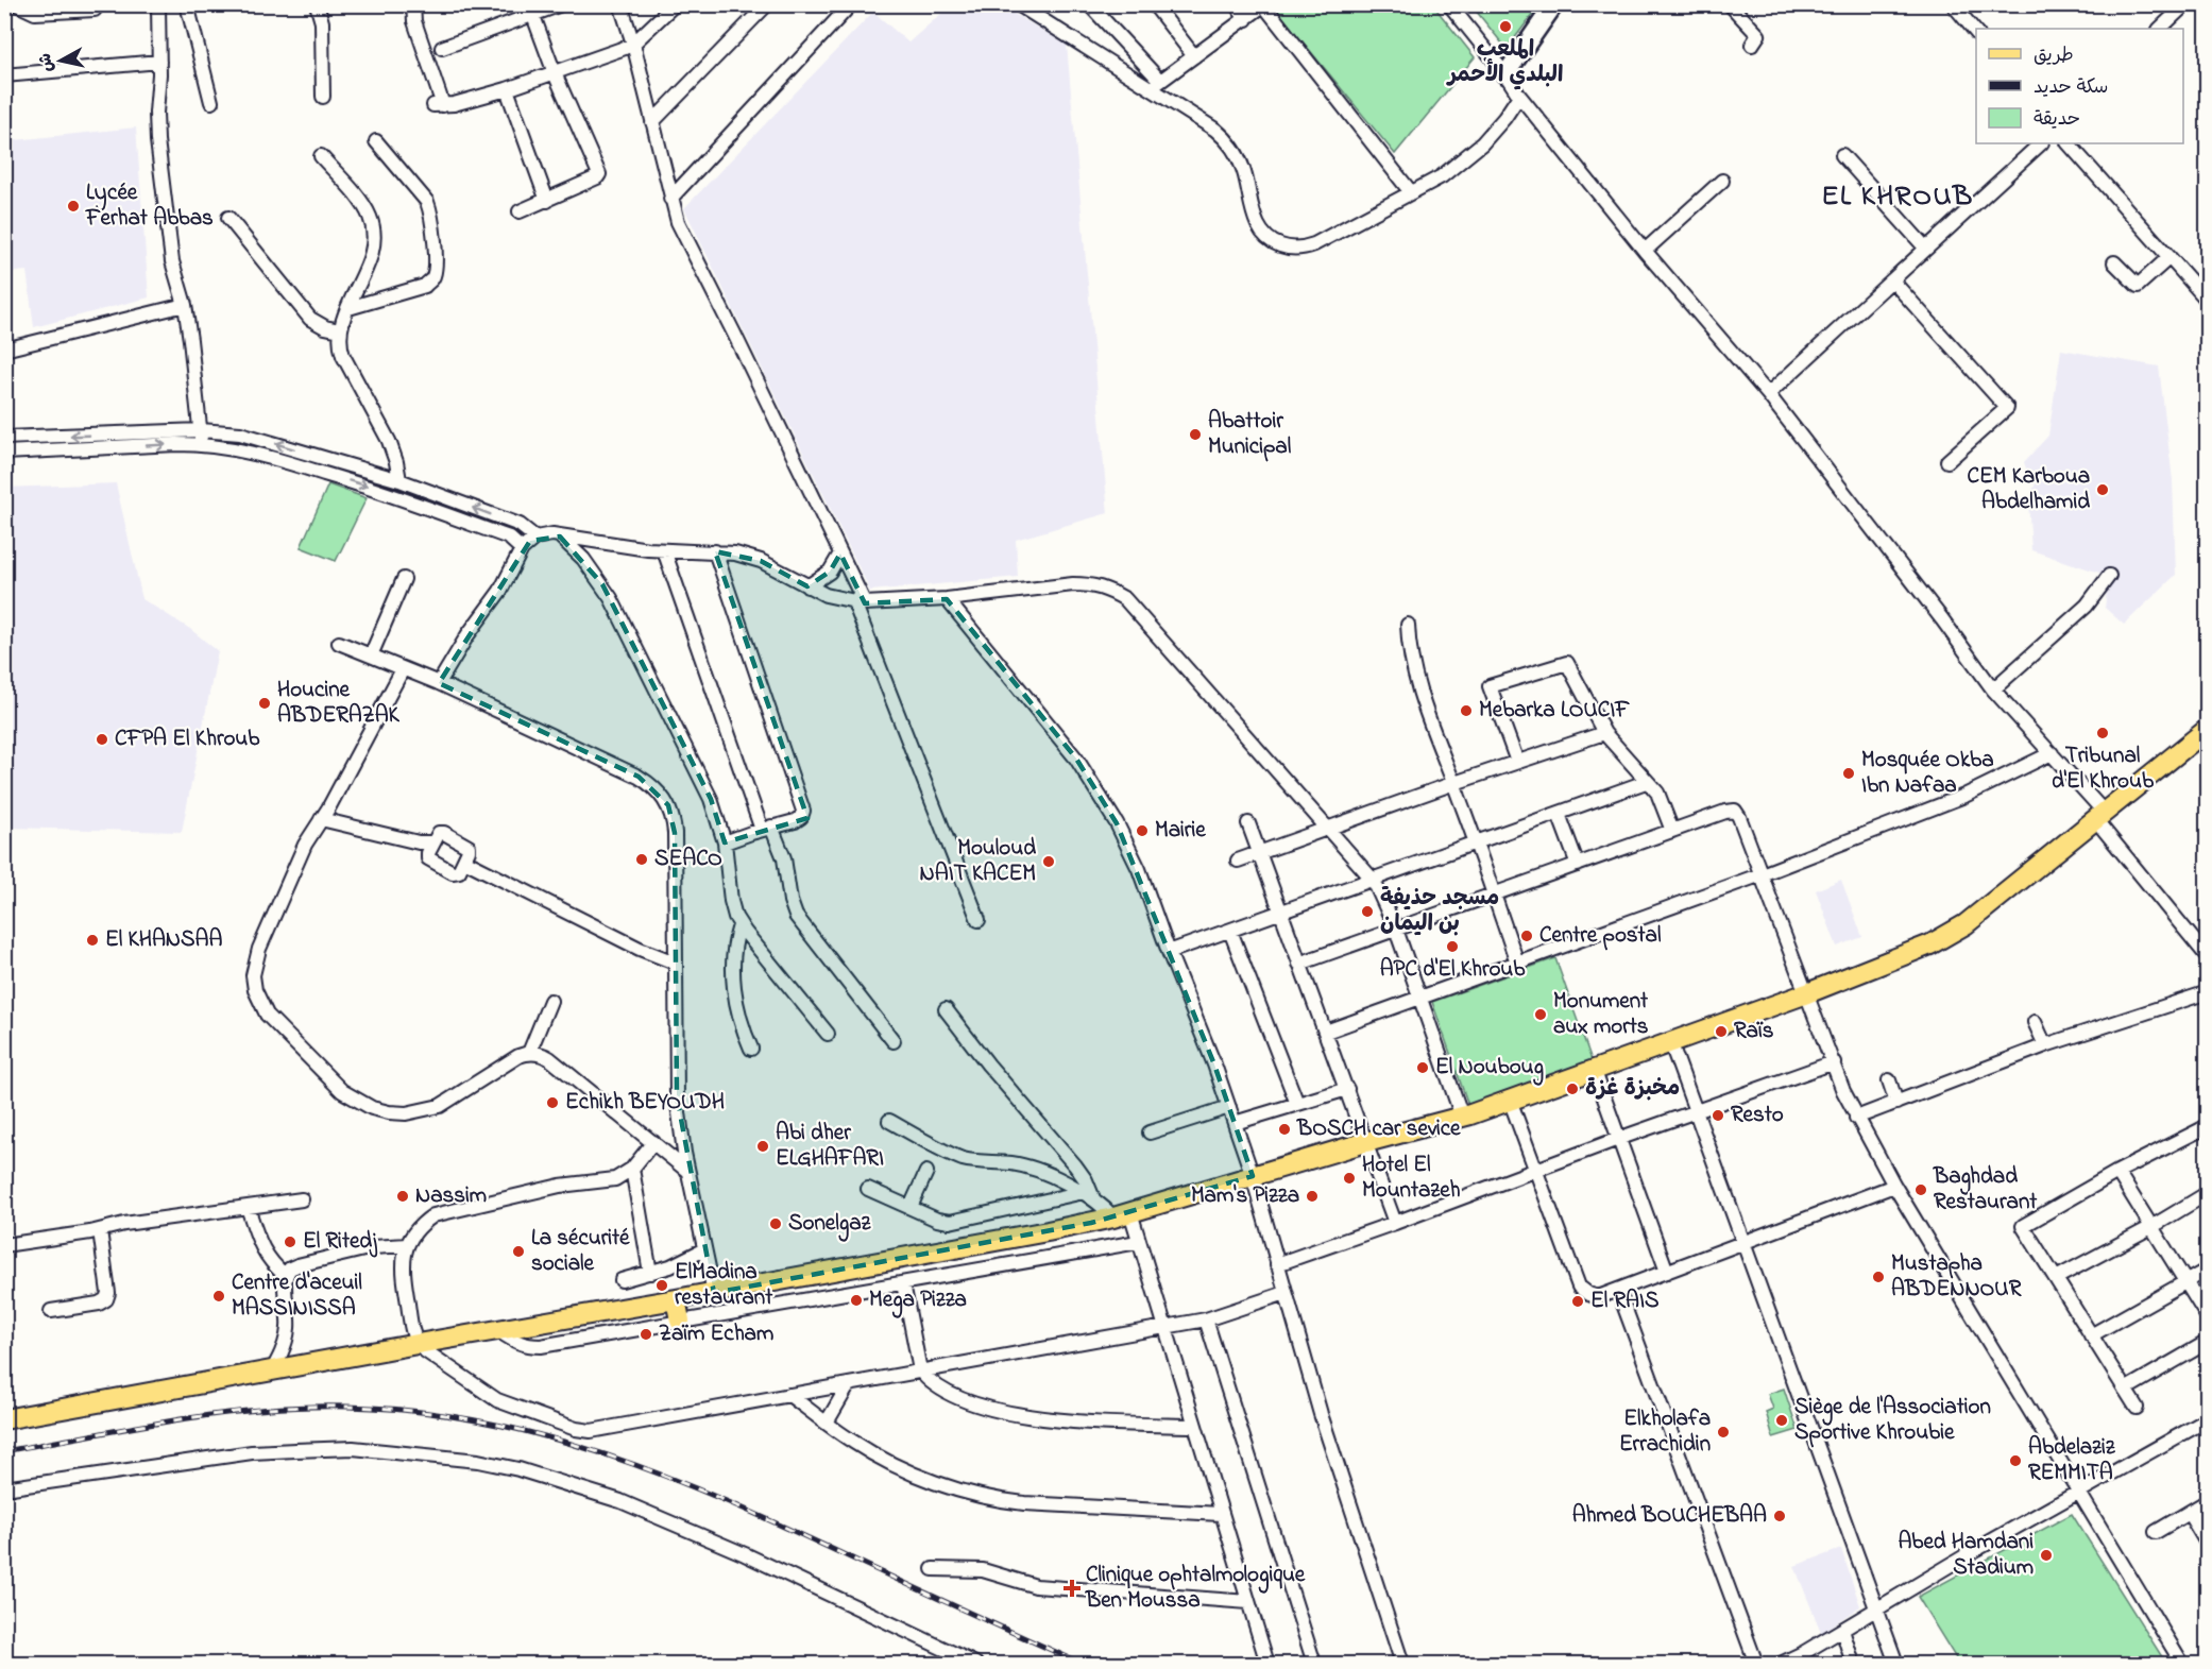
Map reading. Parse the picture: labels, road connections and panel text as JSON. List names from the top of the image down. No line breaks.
{"districts":["EL KHROUB"],"places":{"other":["الملعب البلدي الأحمر","Lycée Ferhat Abbas","Abattoir Municipal","CEM Karboua Abdelhamid","Houcine ABDERAZAK","Mebarka LOUCIF","Tribunal d'El Khroub","CFPA El Khroub","Mosquée Okba Ibn Nafaa","Mairie","SEACO","Mouloud NAIT KACEM","مسجد حذيفة بن اليمان","Centre postal","El KHANSAA","APC d'El Khroub","Monument aux morts","Raïs","El Nouboug","مخبزة غزة","Echikh BEYOUDH","Resto","BOSCH car sevice","Abi dher ELGHAFARI","Hotel El Mountazeh","Baghdad Restaurant","Nassim","Mam's Pizza","Sonelgaz","El Ritedj","La sécurité sociale","Mustapha ABDENNOUR","ElMadina restaurant","Centre d'aceuil MASSINISSA","Mega Pizza","El RAIS","Zaïm Echam","Siège de l'Association Sportive Khroubie","Elkholafa Errachidin","Abdelaziz REMMITA","Ahmed BOUCHEBAA","Abed Hamdani Stadium"],"health":["Clinique ophtalmologique Ben Moussa"]},"legend":["طريق","سكة حديد","حديقة"],"north":"left"}
